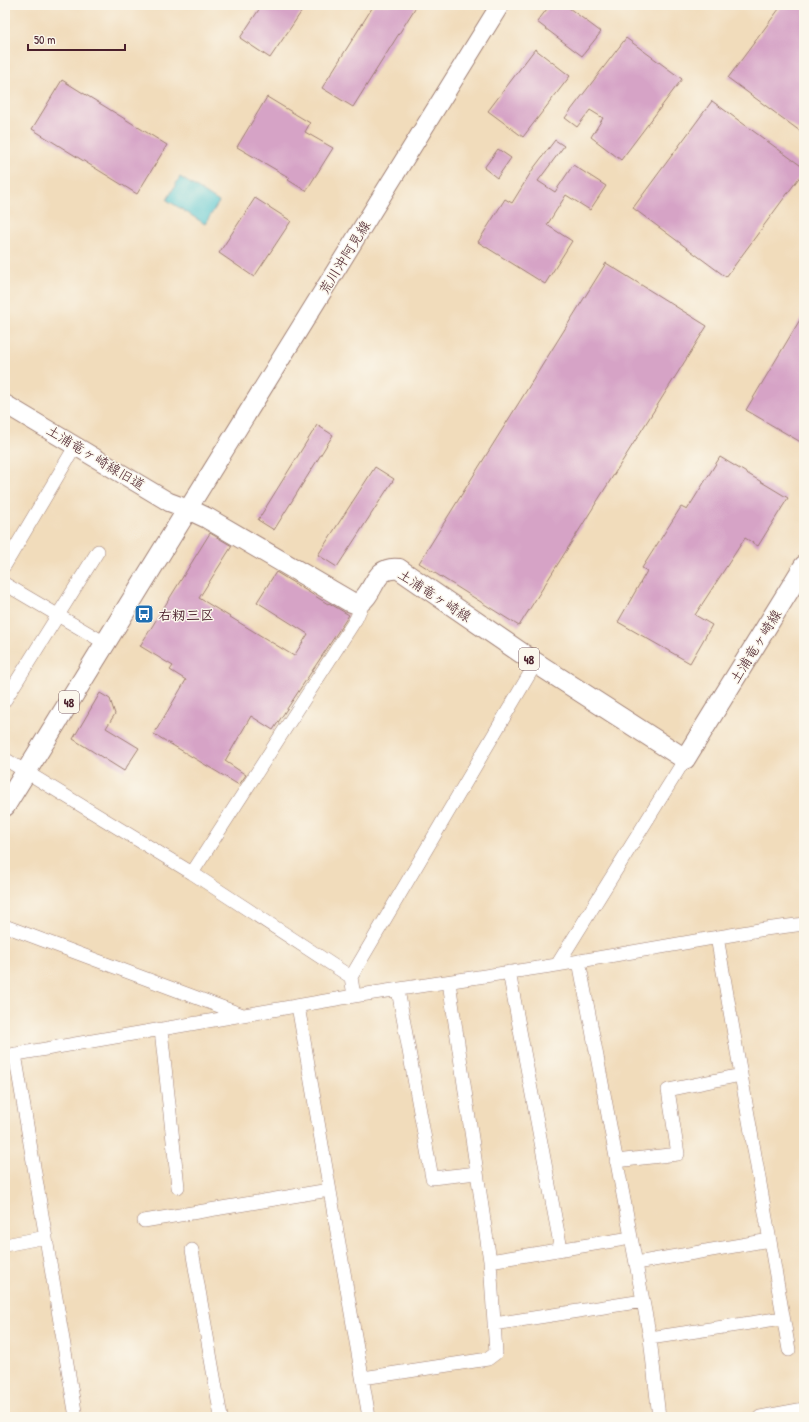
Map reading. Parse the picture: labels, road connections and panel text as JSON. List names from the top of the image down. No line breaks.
{"streets":{"main road":["荒川沖阿見線","土浦竜ヶ崎線旧道","土浦竜ヶ崎線","48"]},"crossings":[["荒川沖阿見線","土浦竜ヶ崎線旧道"],["荒川沖阿見線","48"],["土浦竜ヶ崎線旧道","48"]],"places":{"bus stop":["右籾三区"]},"scale_bar":"50 m"}
